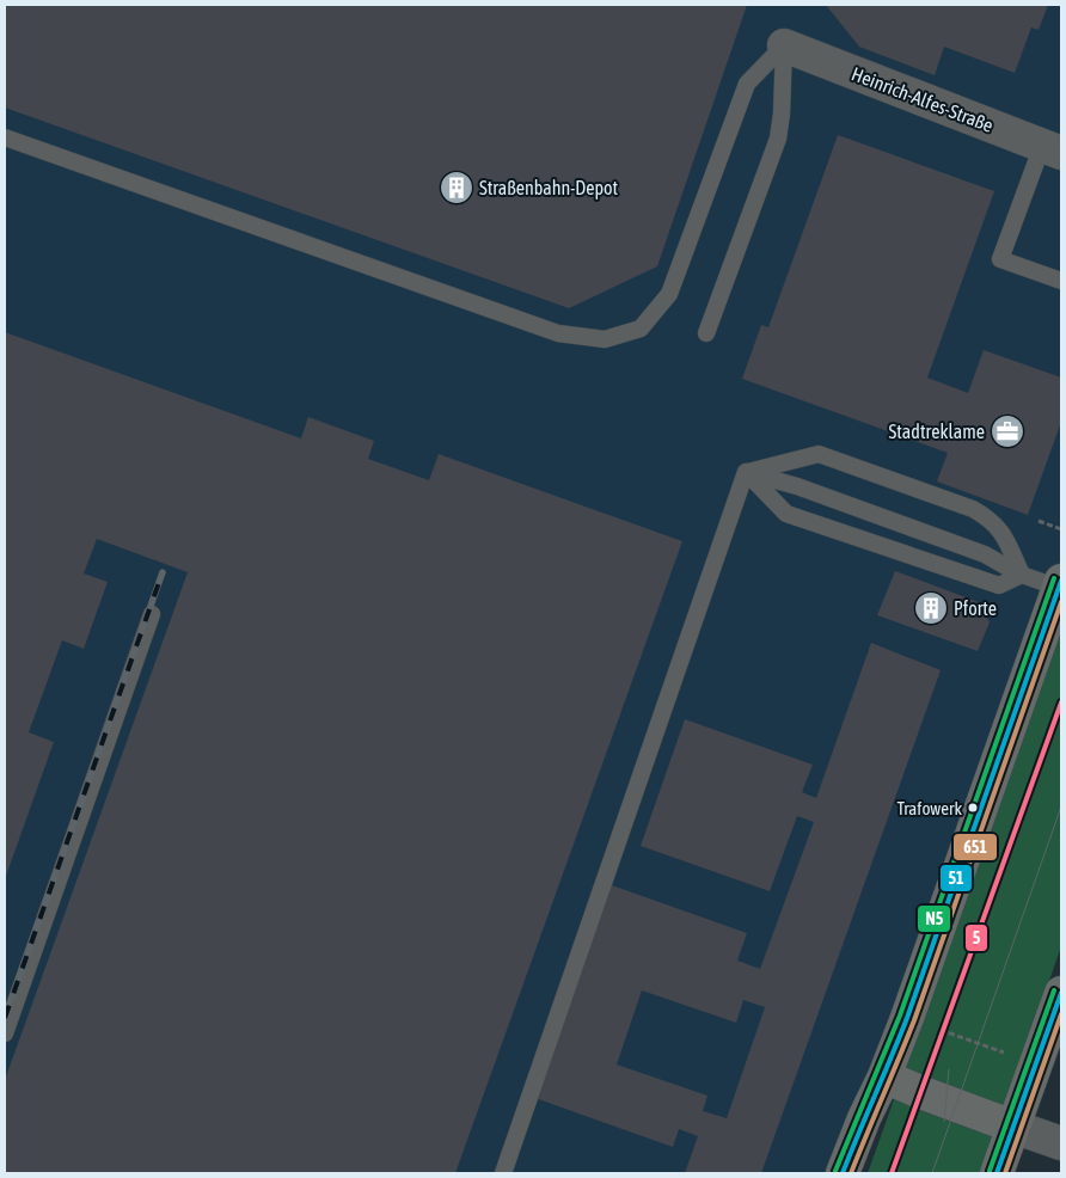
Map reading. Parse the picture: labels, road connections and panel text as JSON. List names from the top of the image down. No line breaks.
{"streets":{"street":["Heinrich-Alfes-Straße"]},"places":{"building":["Straßenbahn-Depot","Pforte"],"office":["Stadtreklame"],"other":["Trafowerk"]},"lines":["transit line N5","transit line 51","transit line 651","transit line 5"]}
